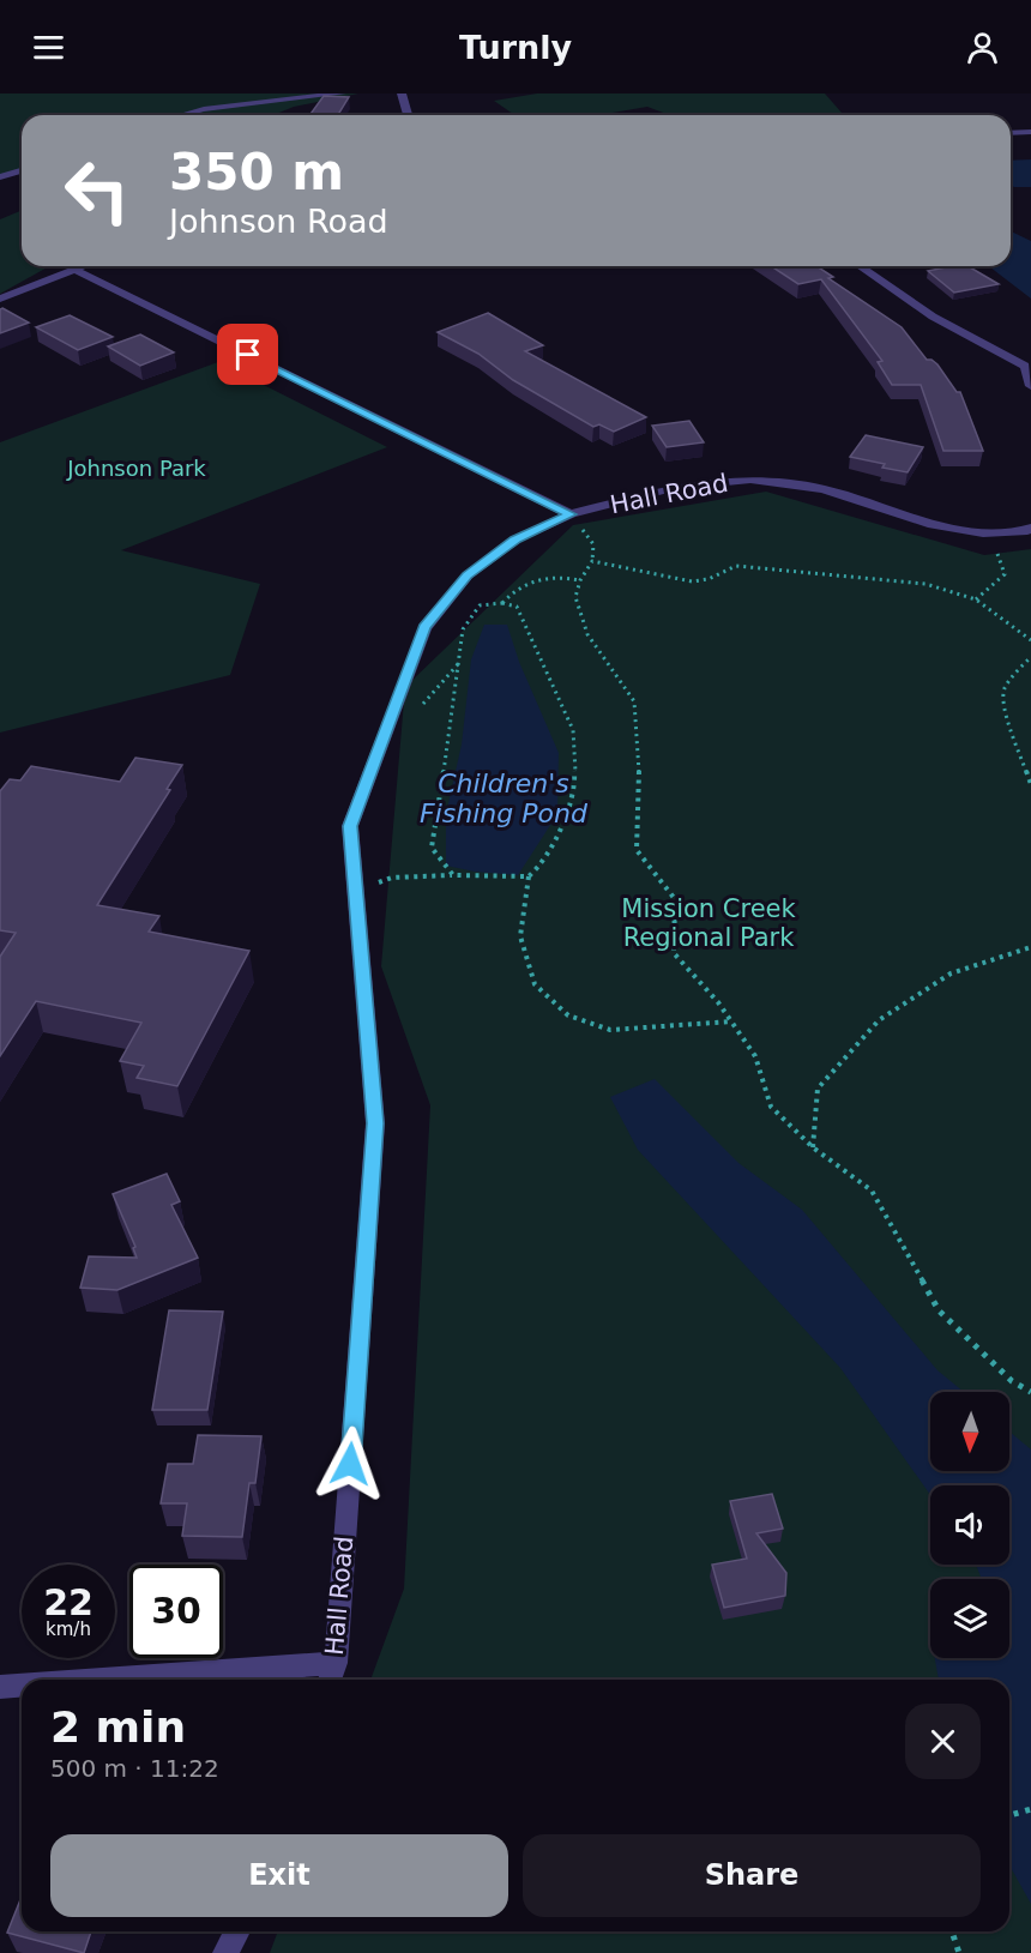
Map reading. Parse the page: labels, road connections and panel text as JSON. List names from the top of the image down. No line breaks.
{"streets":{"street":["Hall Road"]},"water":["Children's Fishing Pond"],"parks":["Johnson Park","Mission Creek Regional Park"],"north":"bottom","page":{"header":"Turnly","turn":["350 m","Johnson Road"],"speed":"22 km/h","limit":"30","heading":["2 min","500 m · 11:22"],"buttons":["Exit","Share"]}}
